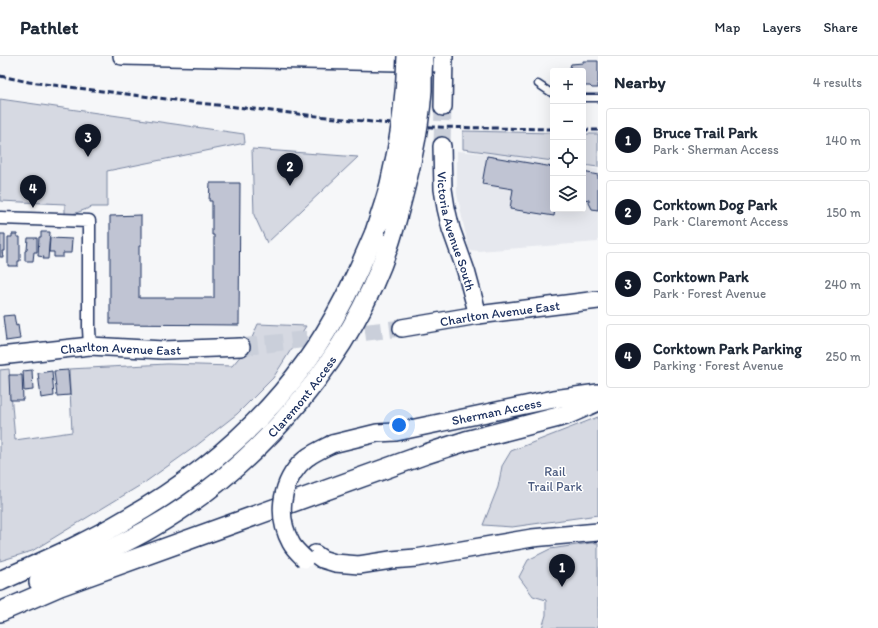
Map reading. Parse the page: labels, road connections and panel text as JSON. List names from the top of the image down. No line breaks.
{"streets":{"main road":["Victoria Avenue South","Charlton Avenue East","Claremont Access","Sherman Access"]},"crossings":[["Victoria Avenue South","Charlton Avenue East"]],"parks":["Rail Trail Park"],"page":{"header":"Pathlet","nav":["Map","Layers","Share"],"heading":["Nearby","4 results"],"map_buttons":["+","−"],"list":[{"mark":"1","name":"Bruce Trail Park","note":"Park · Sherman Access","value":"140 m"},{"mark":"2","name":"Corktown Dog Park","note":"Park · Claremont Access","value":"150 m"},{"mark":"3","name":"Corktown Park","note":"Park · Forest Avenue","value":"240 m"},{"mark":"4","name":"Corktown Park Parking","note":"Parking · Forest Avenue","value":"250 m"}],"pins":["3","2","4","1"]}}
